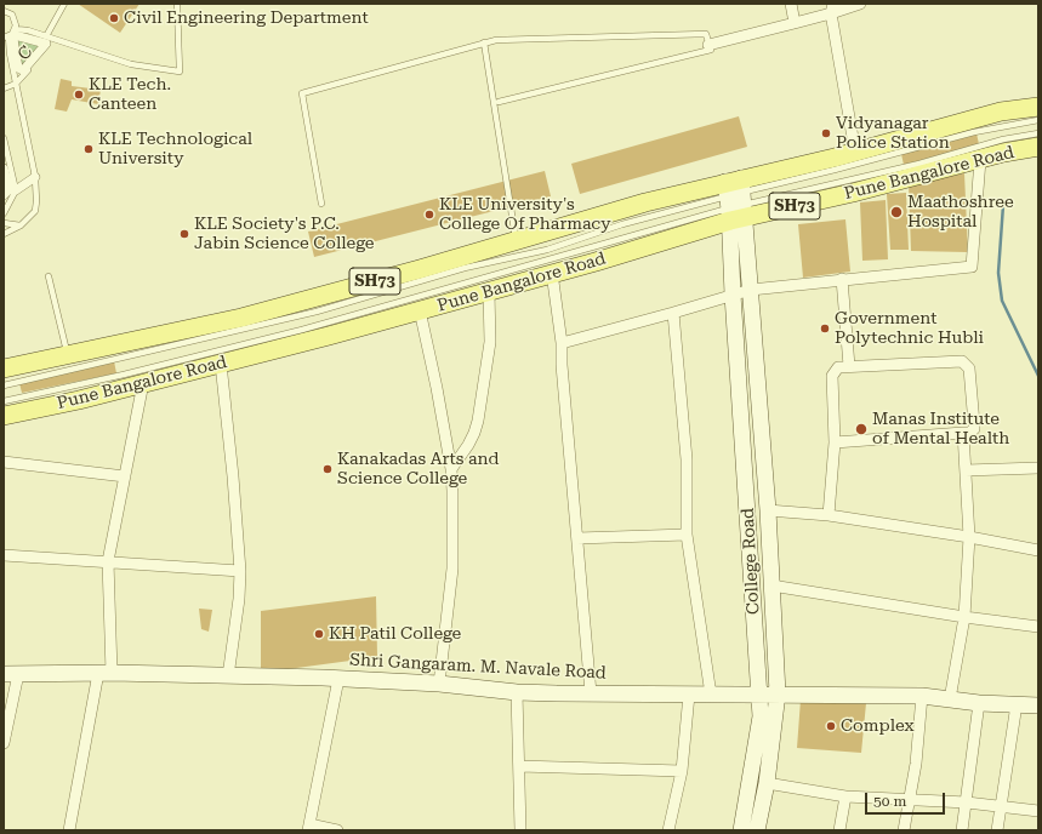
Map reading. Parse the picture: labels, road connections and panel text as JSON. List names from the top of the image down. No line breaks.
{"streets":{"main road":["Pune Bangalore Road","SH73","College Road","Shri Gangaram. M. Navale Road"],"lane":["C"]},"crossings":[["Pune Bangalore Road","College Road"],["College Road","Shri Gangaram. M. Navale Road"]],"places":["Civil Engineering Department","KLE Tech. Canteen","Vidyanagar Police Station","KLE Technological University","Maathoshree Hospital","KLE University's College Of Pharmacy","KLE Society's P.C. Jabin Science College","Government Polytechnic Hubli","Manas Institute of Mental Health","Kanakadas Arts and Science College","KH Patil College","Complex"],"scale_bar":"50 m"}
